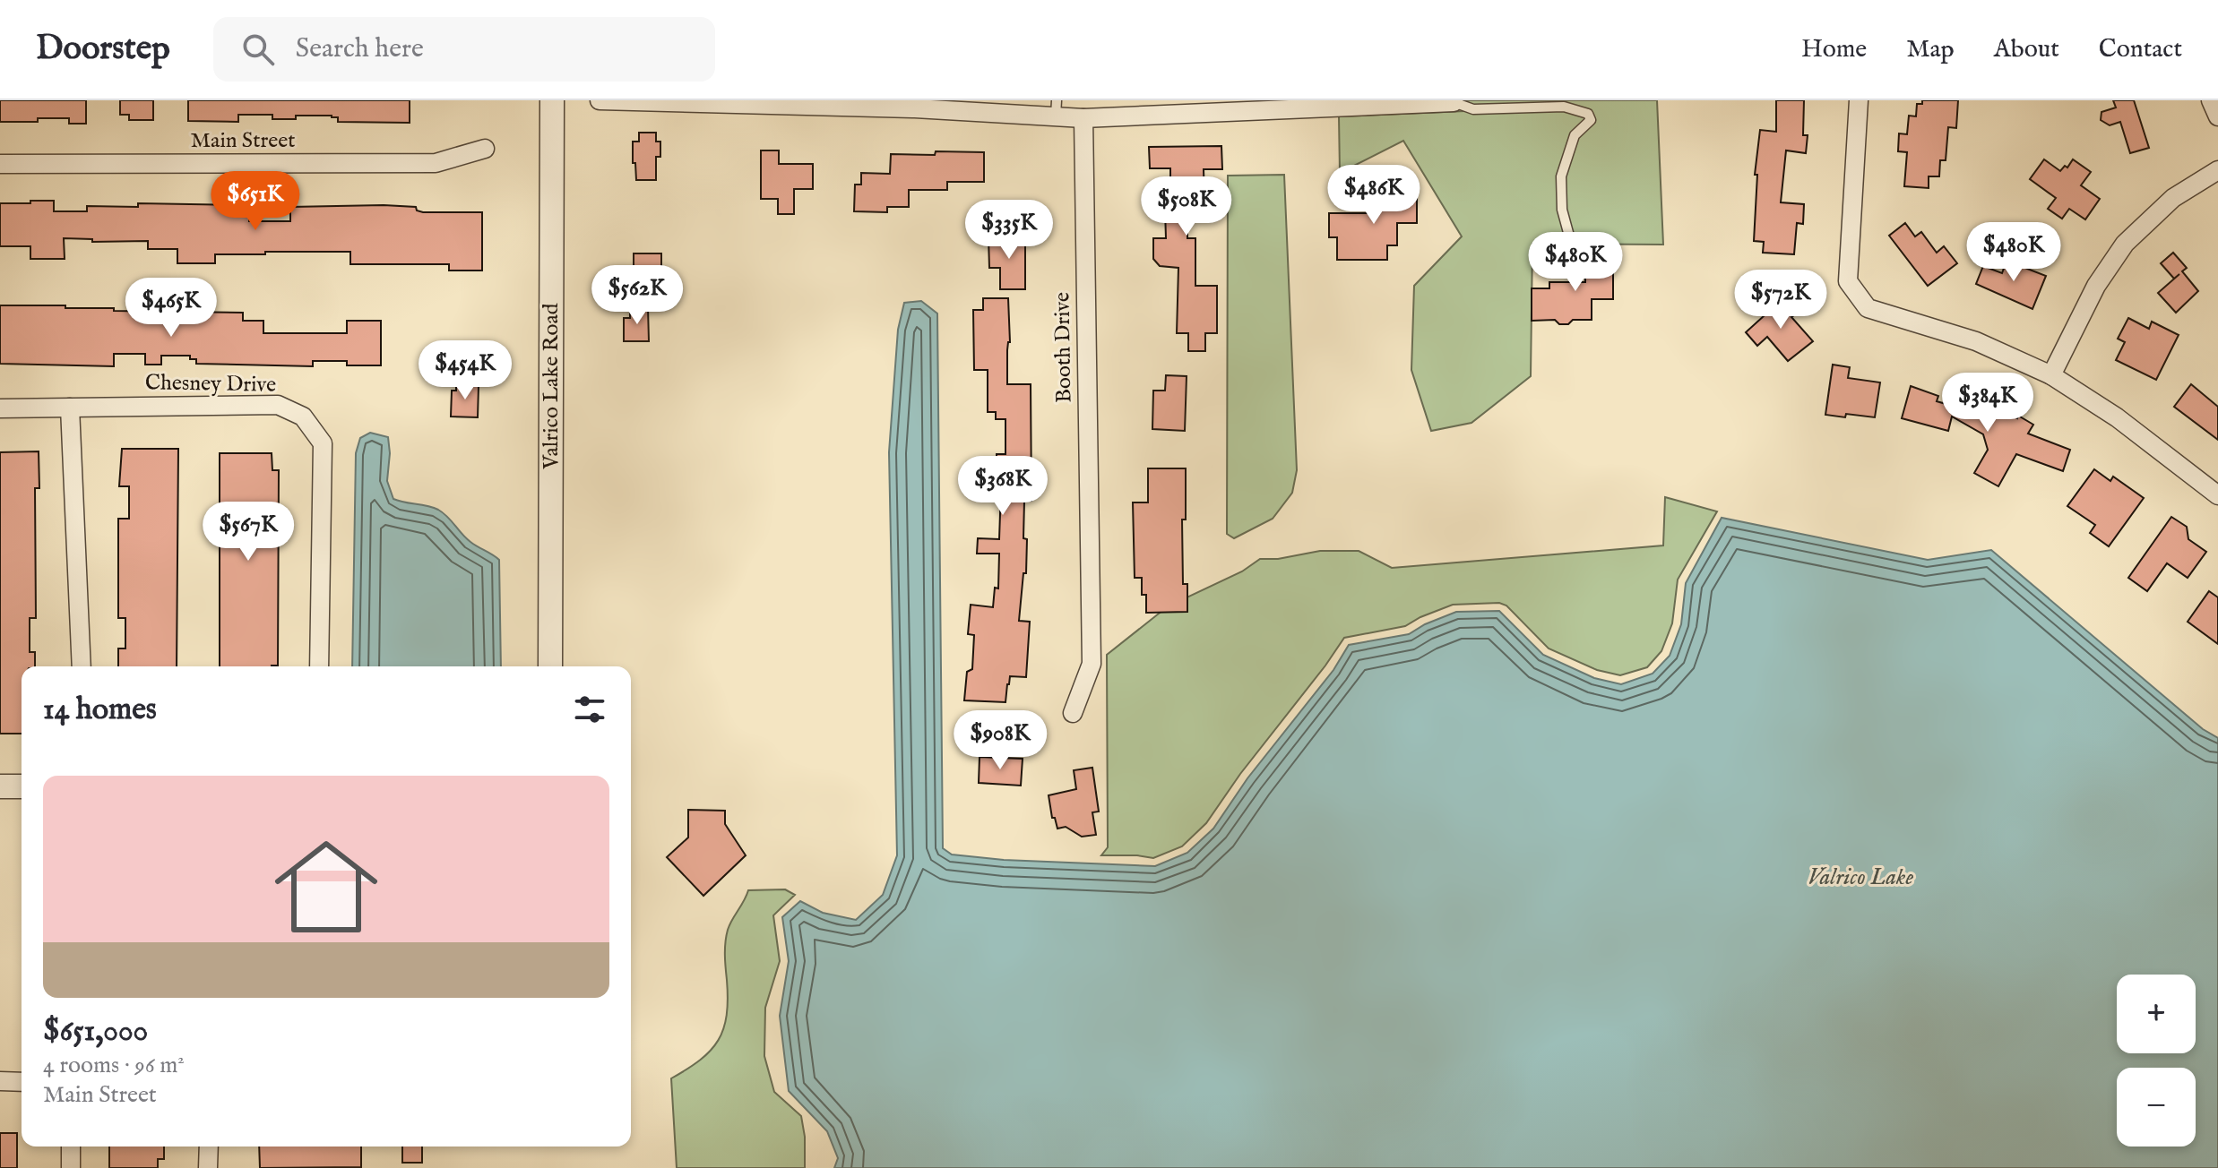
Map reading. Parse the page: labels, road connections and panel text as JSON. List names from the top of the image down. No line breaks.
{"streets":{"street":["Main Street","Booth Drive","Chesney Drive","Valrico Lake Road"]},"water":["Valrico Lake"],"page":{"header":"Doorstep","search":"Search here","nav":["Home","Map","About","Contact"],"price":["$486K","$651K","$508K","$335K","$480K","$480K","$562K","$572K","$465K","$454K","$384K","$368K","$567K","$908K"],"heading":"14 homes","list":[{"name":"$651,000","note":"4 rooms · 96 m² · Main Street"}],"map_buttons":["+","−"]}}
